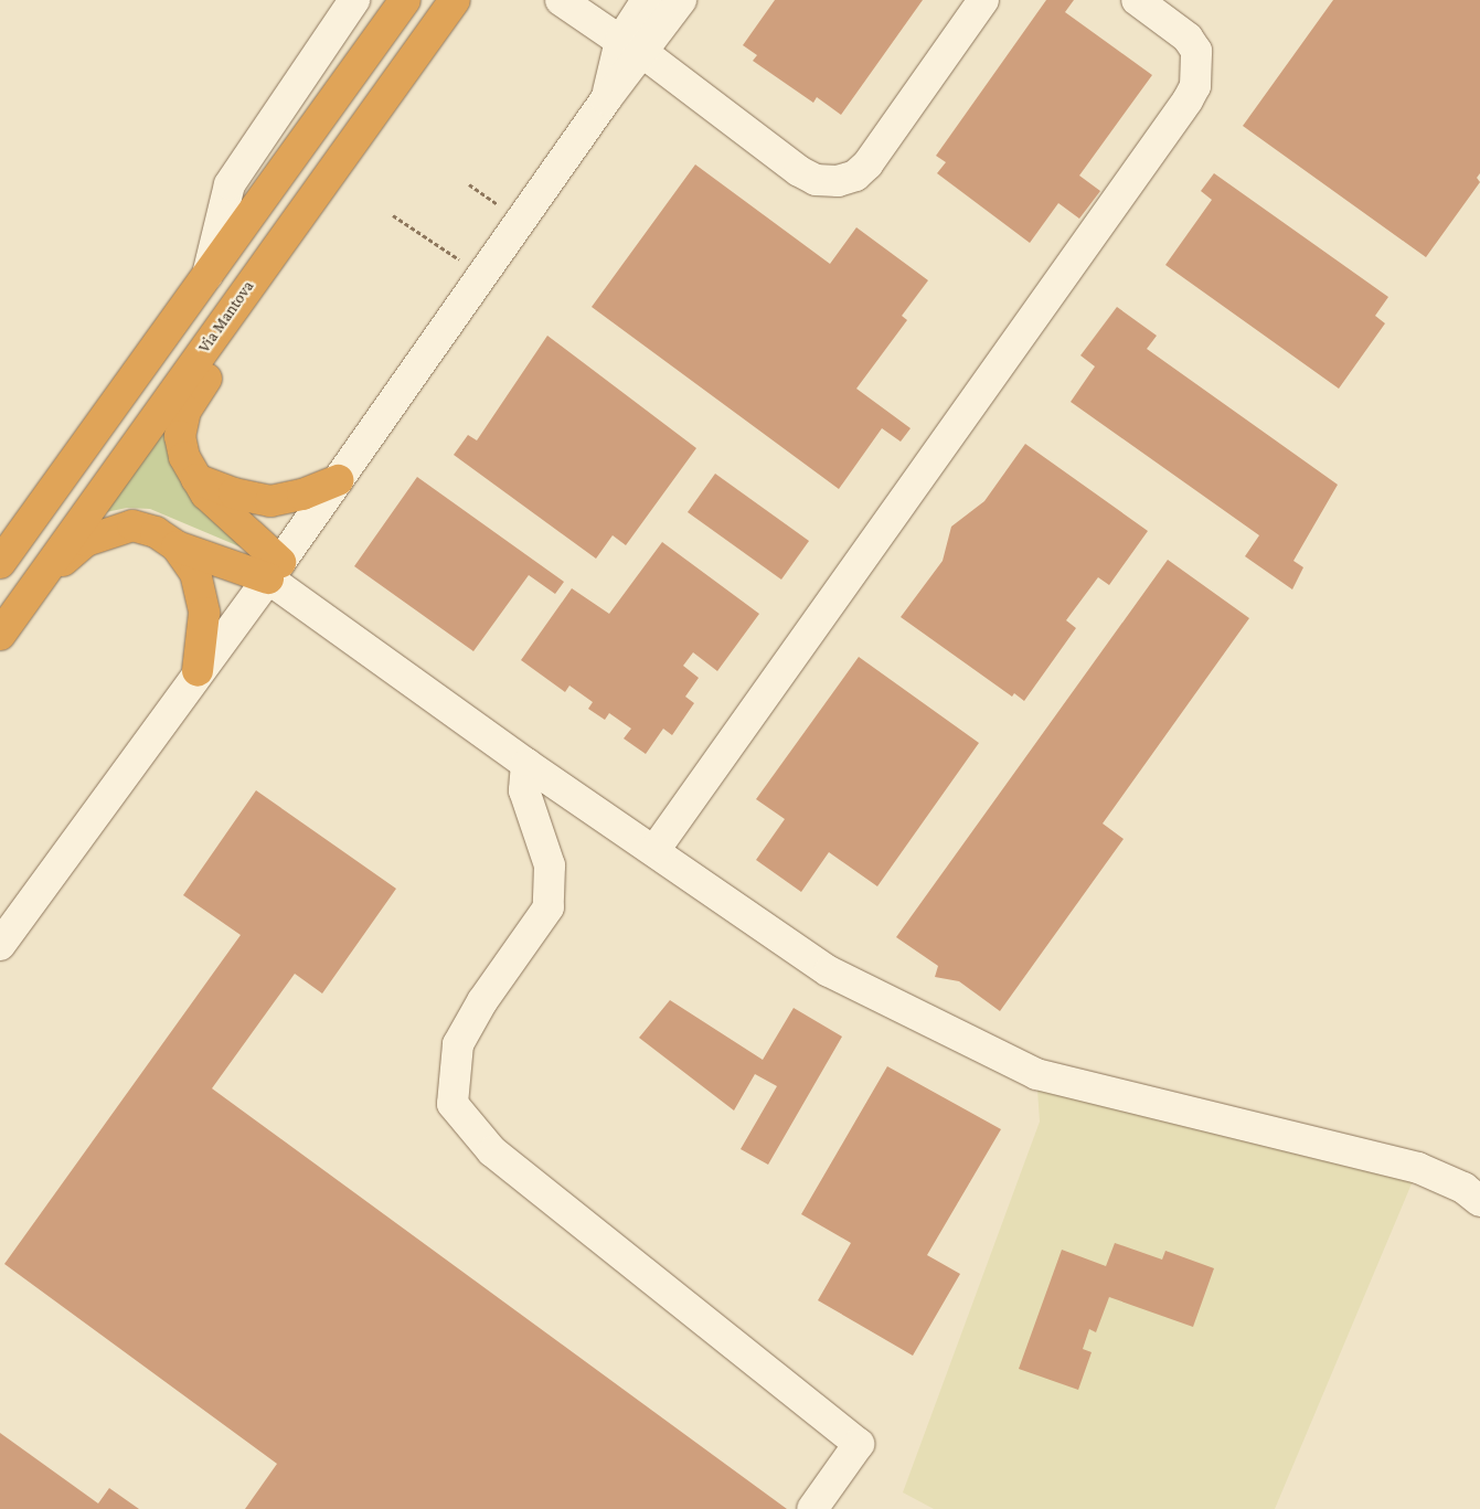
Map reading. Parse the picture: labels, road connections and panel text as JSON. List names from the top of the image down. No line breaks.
{"streets":{"highway":["Via Mantova"]}}
